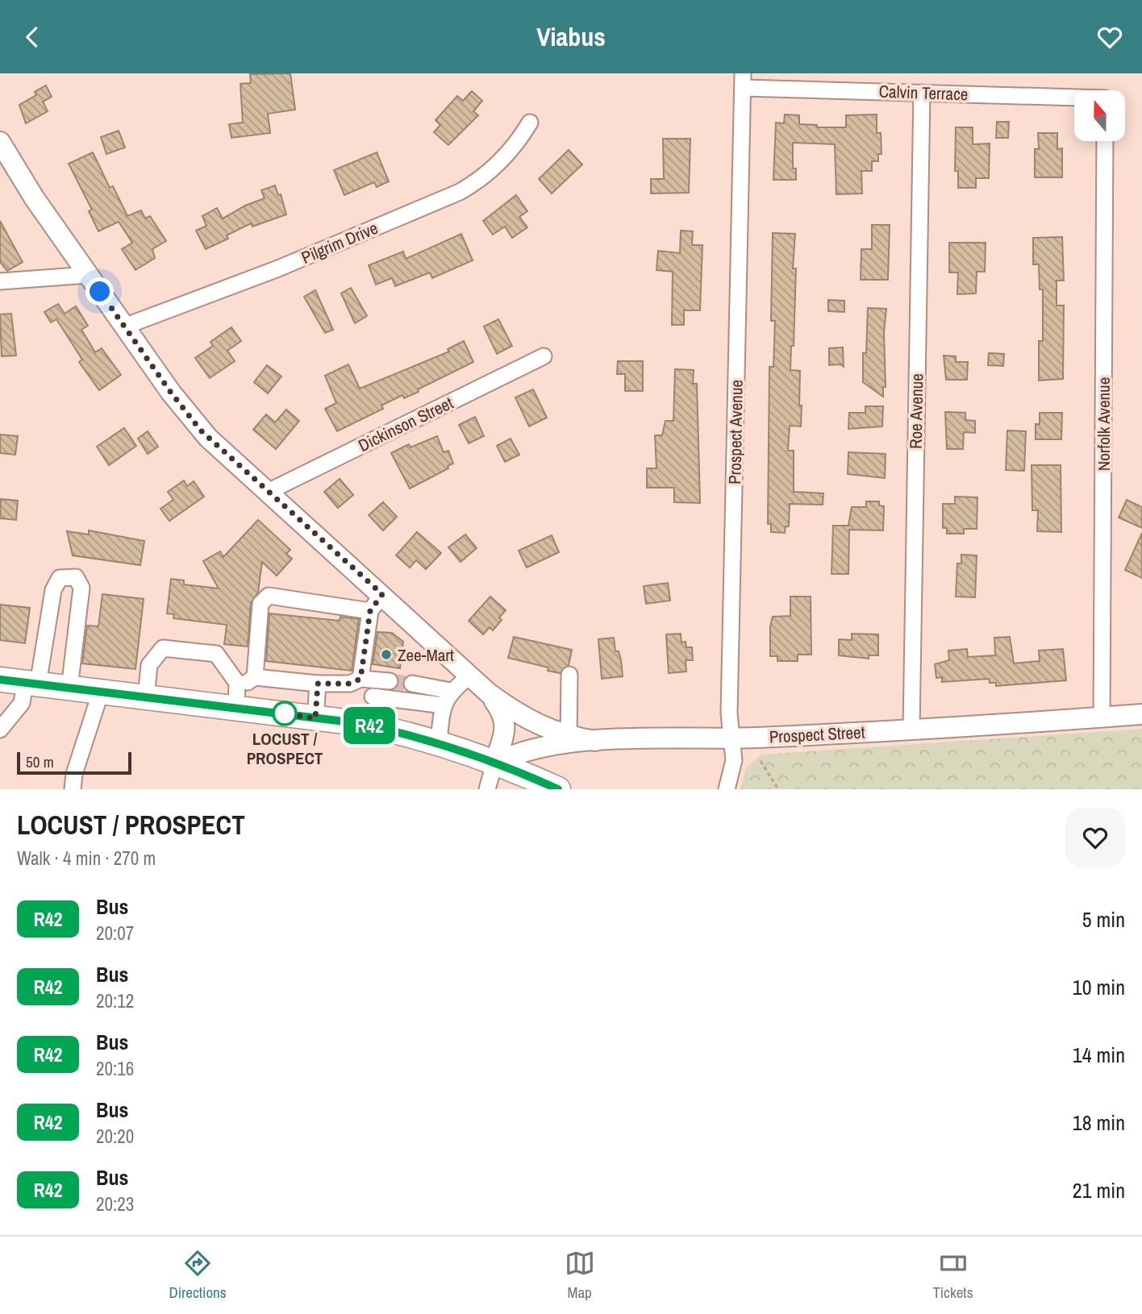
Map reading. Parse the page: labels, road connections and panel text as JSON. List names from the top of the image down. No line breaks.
{"streets":{"main road":["Prospect Street"],"street":["Calvin Terrace","Pilgrim Drive","Roe Avenue","Dickinson Street","Norfolk Avenue","Prospect Avenue"]},"crossings":[["Calvin Terrace","Roe Avenue"],["Calvin Terrace","Prospect Avenue"],["Roe Avenue","Prospect Street"],["Norfolk Avenue","Prospect Street"],["Prospect Avenue","Prospect Street"]],"places":["Zee-Mart","LOCUST / PROSPECT"],"lines":["bus line R42"],"scale_bar":"50 m","north":"top","page":{"header":"Viabus","on_map":"R42","scale":"50 m","heading":["LOCUST / PROSPECT","Walk · 4 min · 270 m"],"list":[{"mark":"R42","name":"Bus","note":"20:07","value":"5 min"},{"mark":"R42","name":"Bus","note":"20:12","value":"10 min"},{"mark":"R42","name":"Bus","note":"20:16","value":"14 min"},{"mark":"R42","name":"Bus","note":"20:20","value":"18 min"},{"mark":"R42","name":"Bus","note":"20:23","value":"21 min"}],"tabs":["Directions","Map","Tickets"]}}
